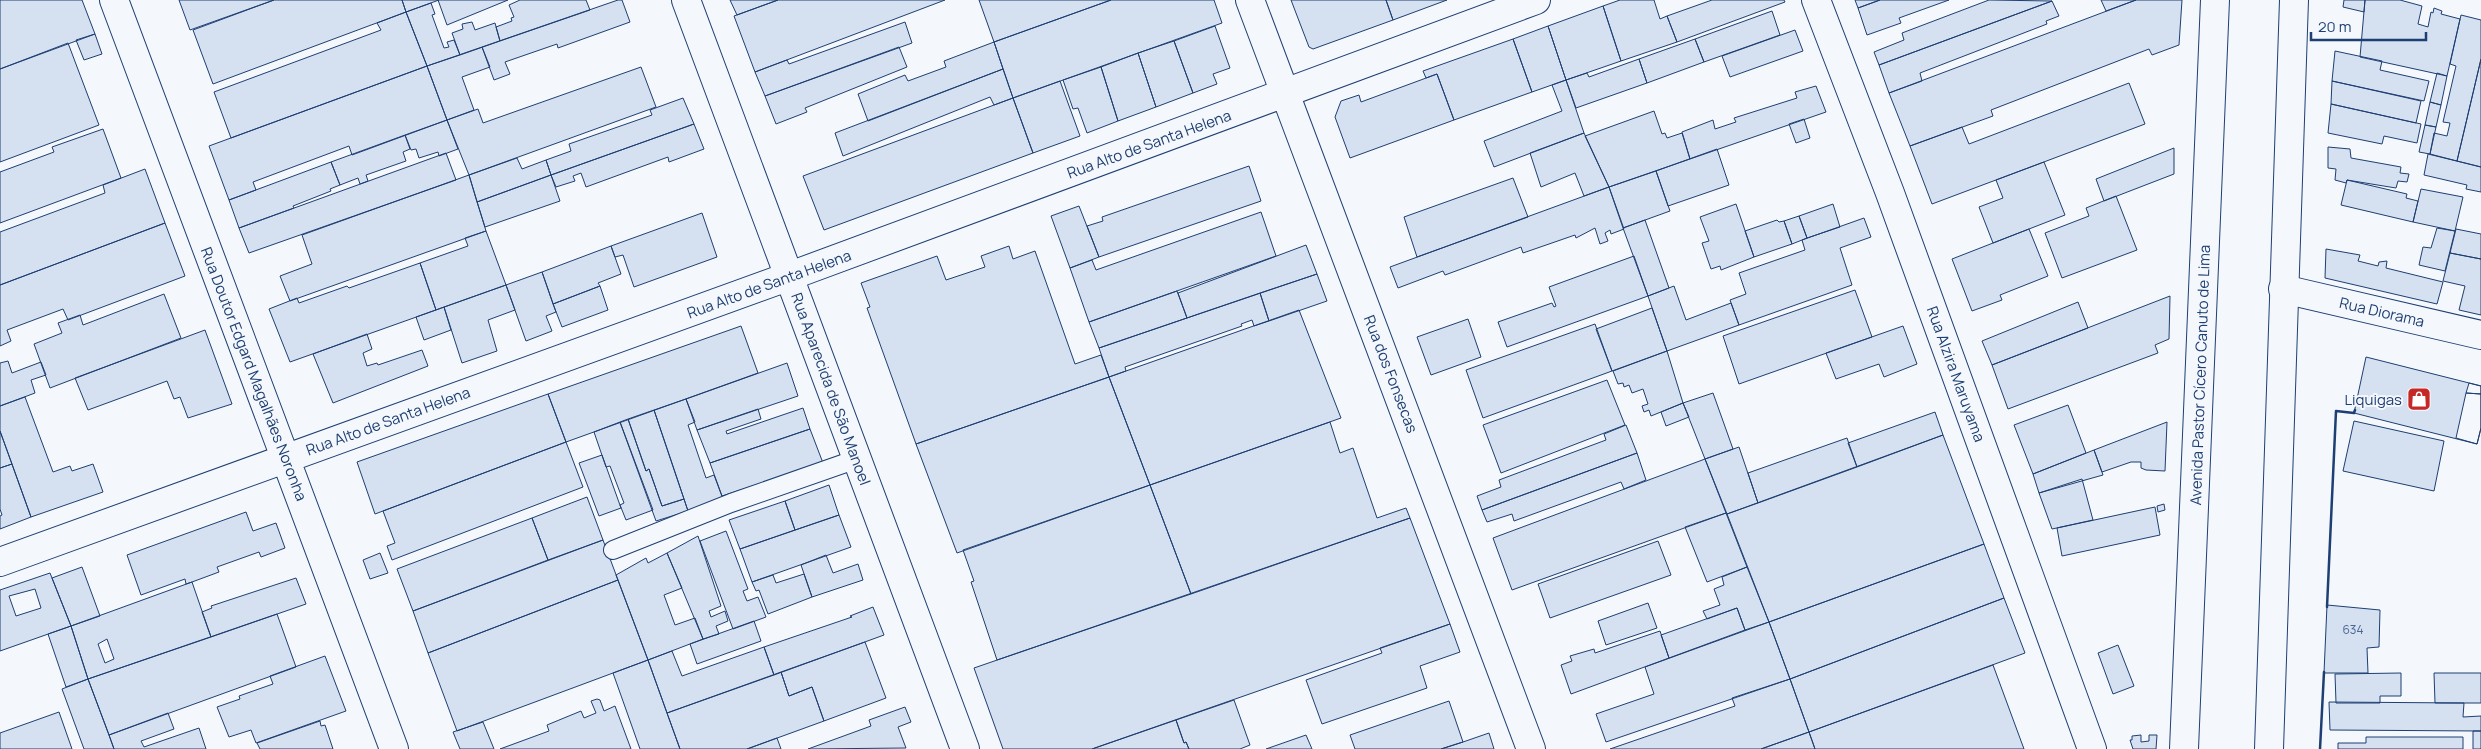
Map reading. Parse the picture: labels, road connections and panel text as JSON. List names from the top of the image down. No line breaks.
{"streets":{"street":["Rua Alto de Santa Helena","Rua Diorama","Rua Doutor Edgard Magalhães Noronha","Rua dos Fonsecas","Rua Alzira Maruyama","Avenida Pastor Cícero Canuto de Lima","Rua Aparecida de São Manoel"]},"crossings":[["Rua Alto de Santa Helena","Rua Doutor Edgard Magalhães Noronha"],["Rua Alto de Santa Helena","Rua dos Fonsecas"],["Rua Alto de Santa Helena","Rua Aparecida de São Manoel"]],"places":{"shop":["Liquigas"]},"house_numbers":["634"],"scale_bar":"20 m"}
